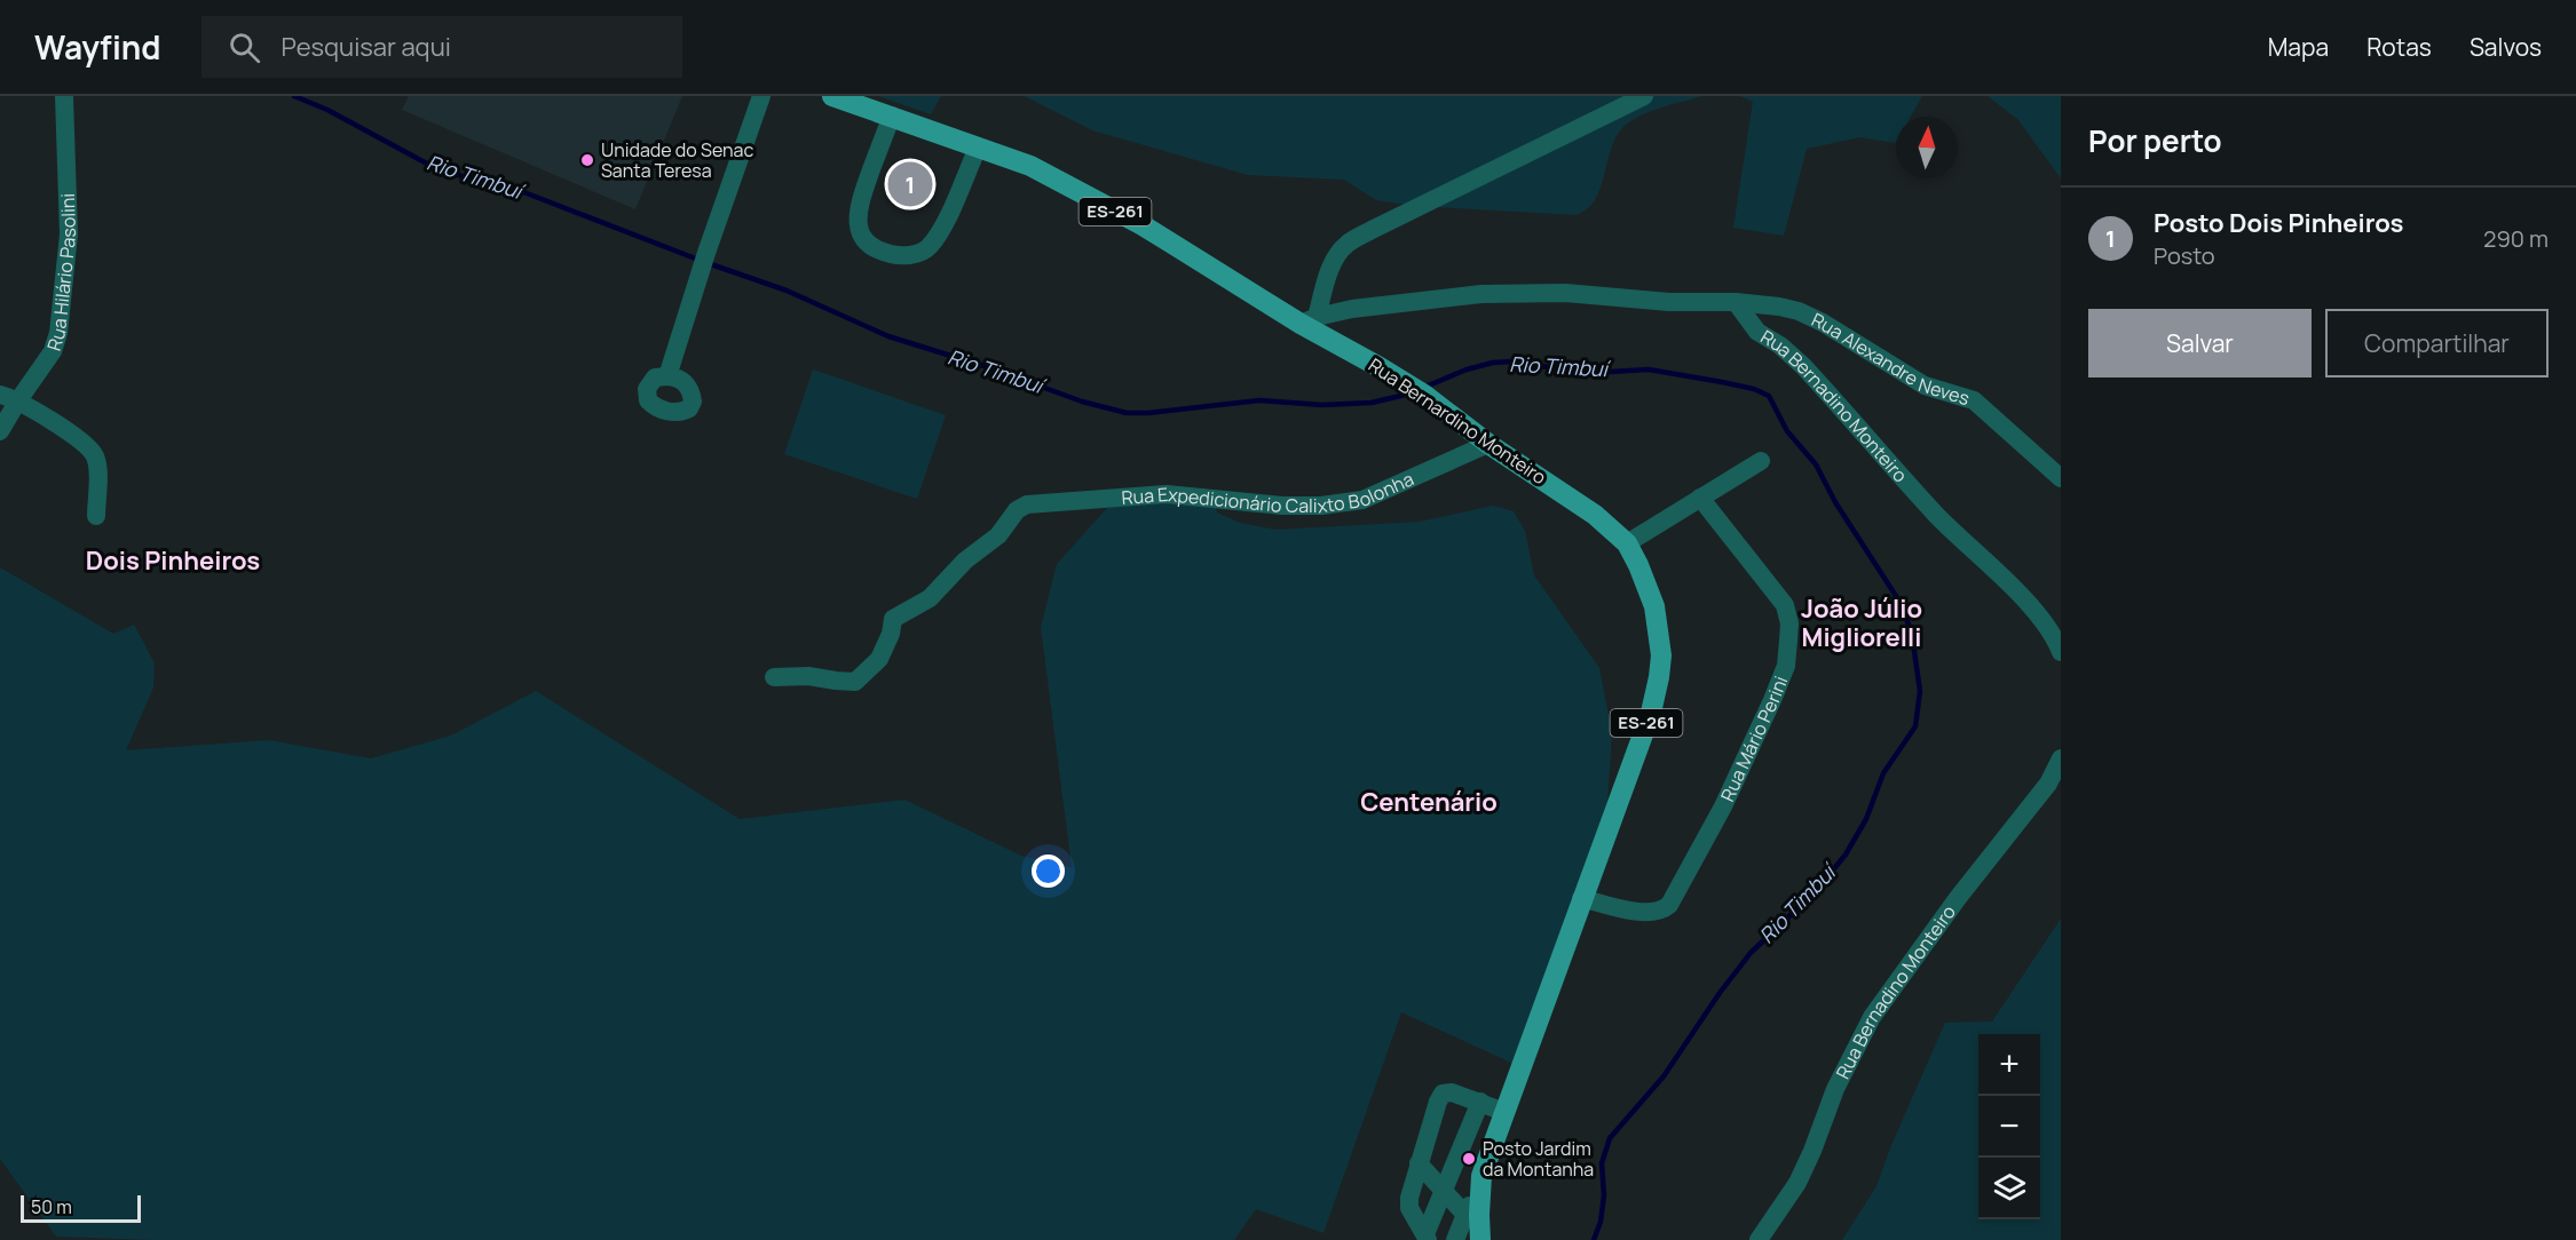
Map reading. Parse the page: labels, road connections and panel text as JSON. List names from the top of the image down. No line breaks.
{"streets":{"main road":["ES-261","Rua Bernardino Monteiro"],"street":["Rua Hilário Pasolini","Rua Alexandre Neves","Rua Bernadino Monteiro","Rua Expedicionário Calixto Bolonha","Rua Mário Perini"]},"crossings":[["ES-261","Rua Bernardino Monteiro"],["ES-261","Rua Mário Perini"],["Rua Alexandre Neves","Rua Bernadino Monteiro"],["Rua Bernardino Monteiro","Rua Expedicionário Calixto Bolonha"],["Rua Bernardino Monteiro","Rua Mário Perini"]],"districts":["Dois Pinheiros","João Júlio Migliorelli","Centenário"],"water":["Rio Timbuí"],"places":["Unidade do Senac Santa Teresa","Posto Jardim da Montanha"],"scale_bar":"50 m","north":"top","page":{"header":"Wayfind","search":"Pesquisar aqui","nav":["Mapa","Rotas","Salvos"],"heading":"Por perto","pins":"1","list":[{"mark":"1","name":"Posto Dois Pinheiros","note":"Posto","value":"290 m"}],"buttons":["Salvar","Compartilhar"],"map_buttons":["+","−"],"scale":"50 m"}}
